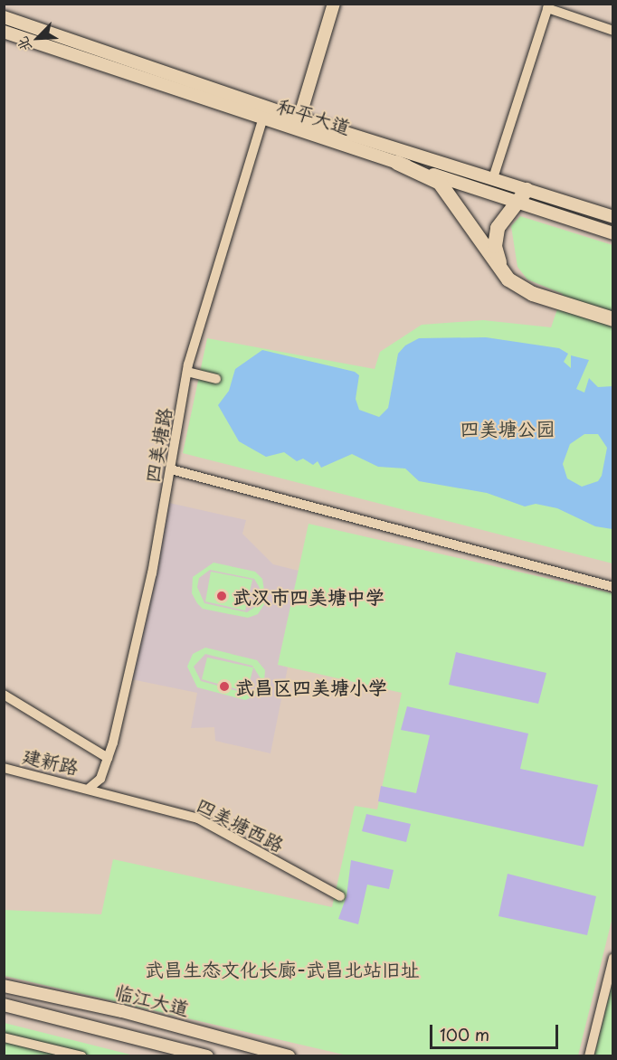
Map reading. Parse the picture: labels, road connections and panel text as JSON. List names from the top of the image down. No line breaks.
{"streets":{"main road":["和平大道","临江大道"],"street":["四美塘路","建新路","四美塘西路"]},"crossings":[["和平大道","四美塘路"],["四美塘路","建新路"],["四美塘路","四美塘西路"],["建新路","四美塘西路"]],"parks":["四美塘公园","武昌生态文化长廊-武昌北站旧址"],"places":["武汉市四美塘中学","武昌区四美塘小学"],"scale_bar":"100 m","north":"bottom left"}
